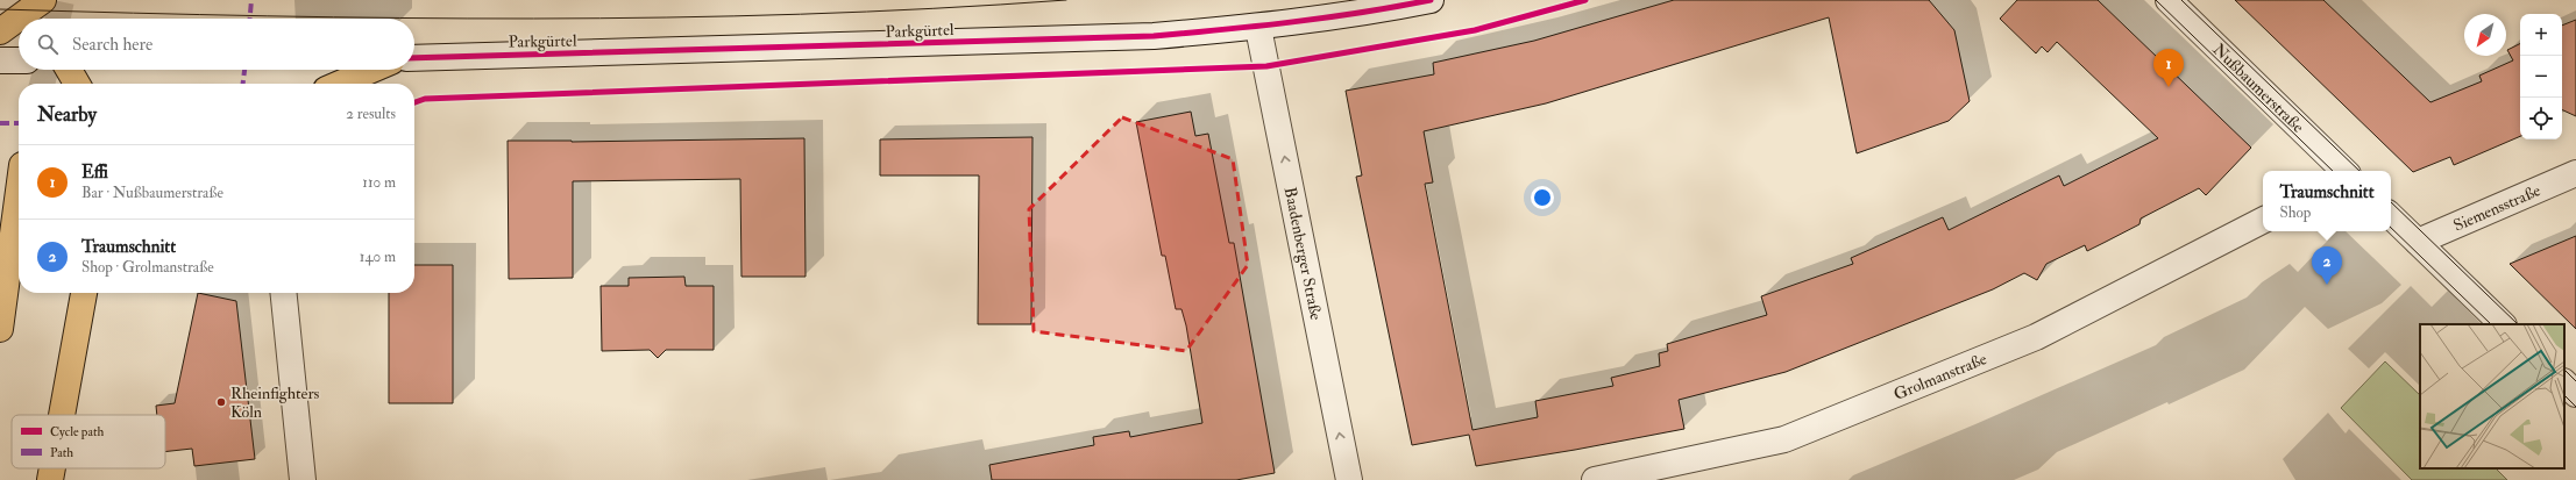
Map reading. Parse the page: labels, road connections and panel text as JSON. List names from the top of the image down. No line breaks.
{"streets":{"street":["Parkgürtel","Nußbaumerstraße","Siemensstraße","Baadenberger Straße","Grolmanstraße"]},"crossings":[["Parkgürtel","Baadenberger Straße"]],"one_way":["Baadenberger Straße"],"places":["Rheinfighters Köln"],"legend":["Cycle path","Path"],"north":"bottom left","page":{"map_buttons":["+","−"],"search":"Search here","pins":["1","2"],"heading":["Nearby","2 results"],"list":[{"mark":"1","name":"Effi","note":"Bar · Nußbaumerstraße","value":"110 m"},{"mark":"2","name":"Traumschnitt","note":"Shop · Grolmanstraße","value":"140 m"}],"popup":["Traumschnitt","Shop"]}}
